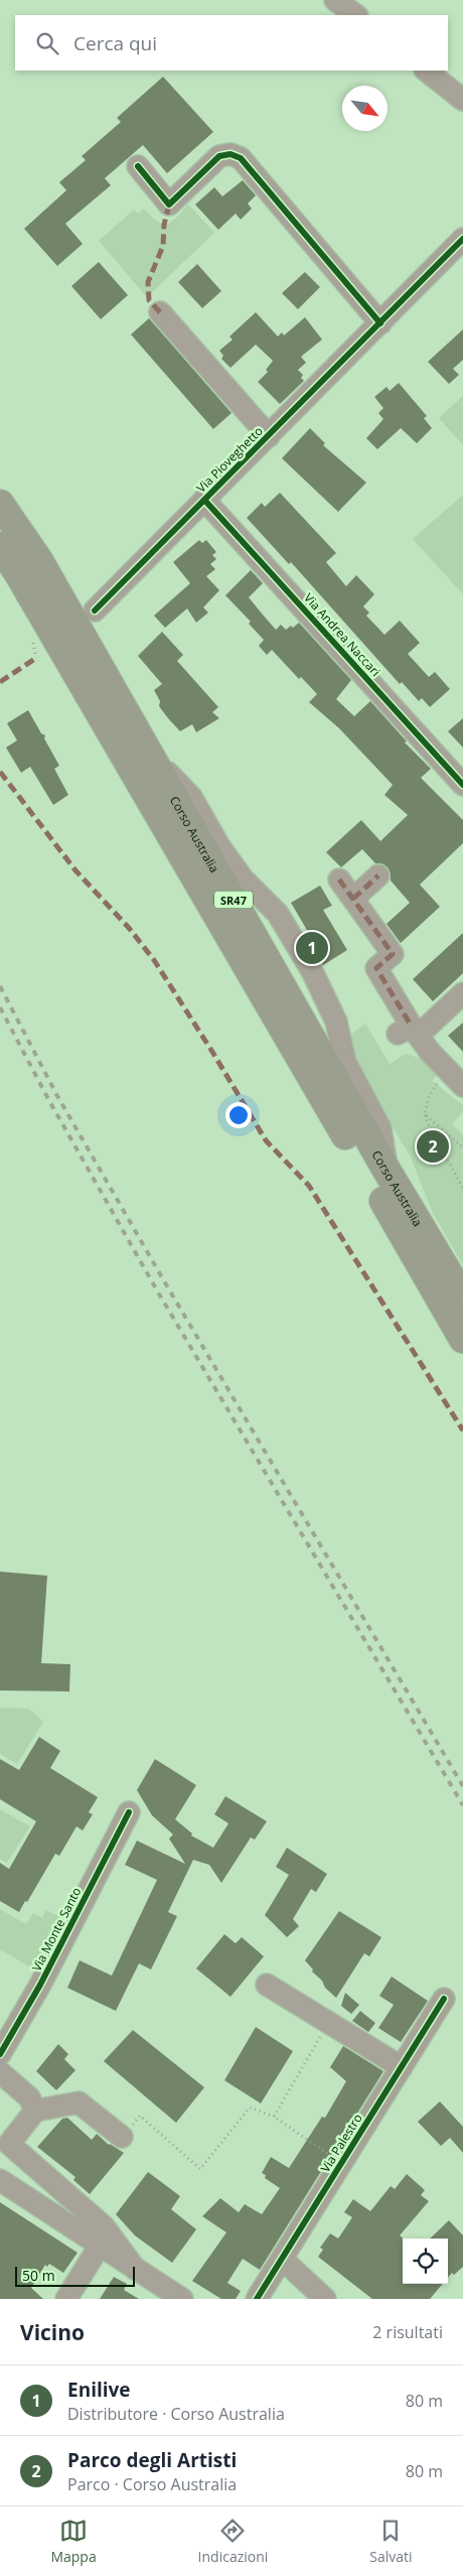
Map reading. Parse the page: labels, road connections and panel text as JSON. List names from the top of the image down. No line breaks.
{"streets":{"highway":["Corso Australia","SR47"],"street":["Via Pioveghetto","Via Andrea Naccari","Via Monte Santo","Via Palestro"]},"crossings":[["Via Pioveghetto","Via Andrea Naccari"]],"scale_bar":"50 m","north":"bottom right","page":{"search":"Cerca qui","pins":["1","2"],"scale":"50 m","heading":["Vicino","2 risultati"],"list":[{"mark":"1","name":"Enilive","note":"Distributore · Corso Australia","value":"80 m"},{"mark":"2","name":"Parco degli Artisti","note":"Parco · Corso Australia","value":"80 m"}],"nav":["Mappa","Indicazioni","Salvati"]}}
